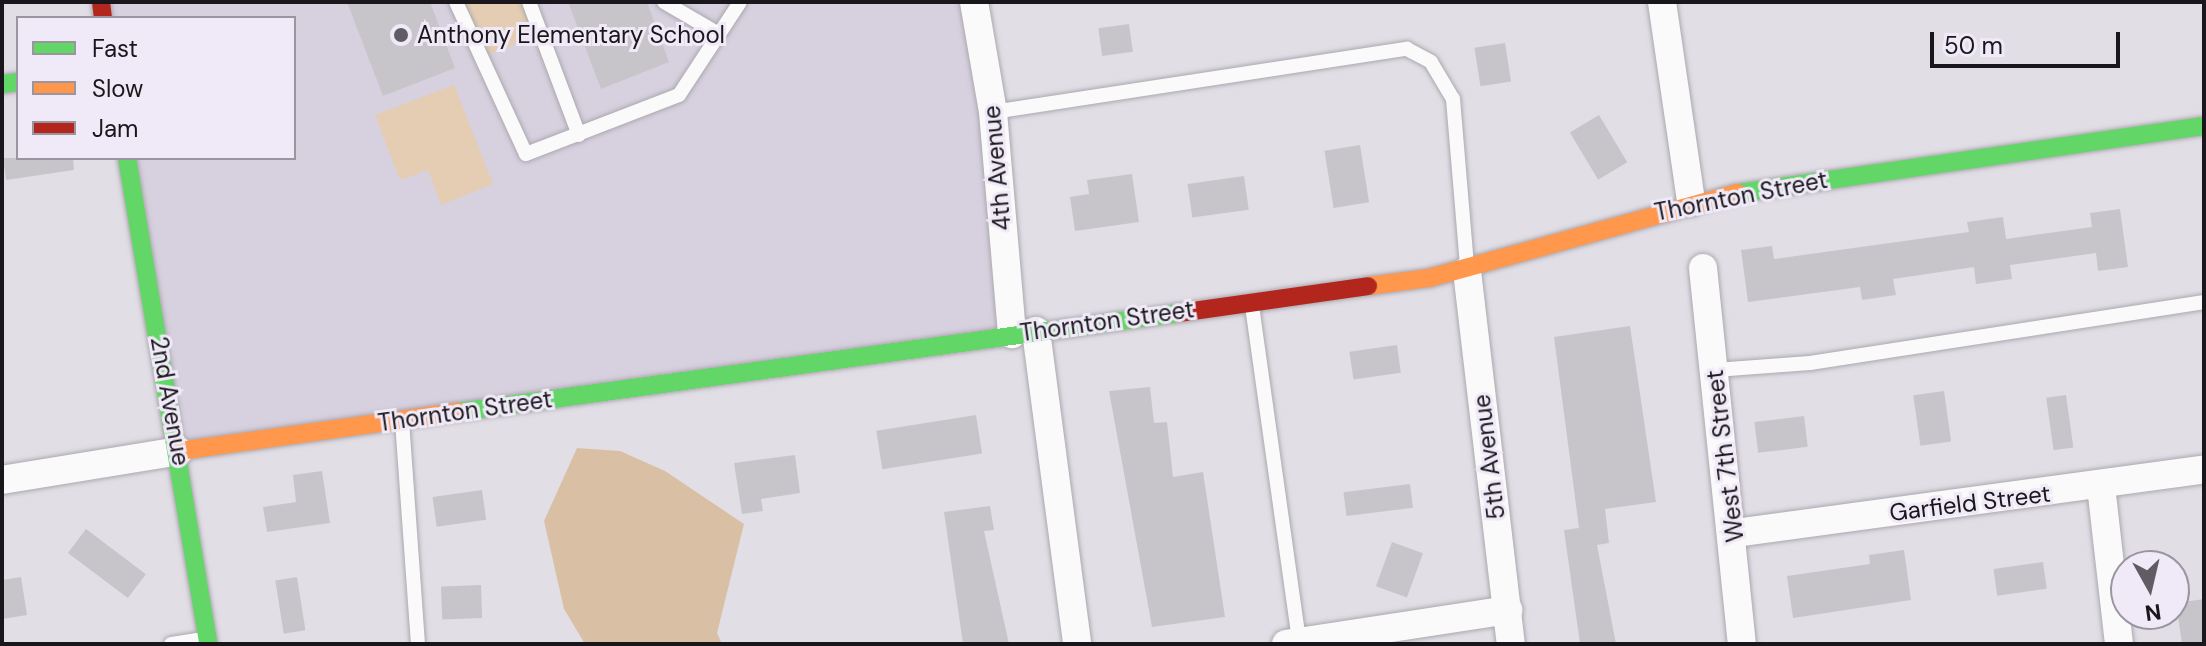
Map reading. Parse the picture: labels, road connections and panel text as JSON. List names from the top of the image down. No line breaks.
{"streets":{"street":["4th Avenue","Thornton Street","2nd Avenue","West 7th Street","5th Avenue","Garfield Street"]},"crossings":[["4th Avenue","Thornton Street"],["Thornton Street","2nd Avenue"],["Thornton Street","5th Avenue"],["West 7th Street","Garfield Street"]],"places":["Anthony Elementary School"],"legend":["Fast","Slow","Jam"],"scale_bar":"50 m","north":"bottom"}
